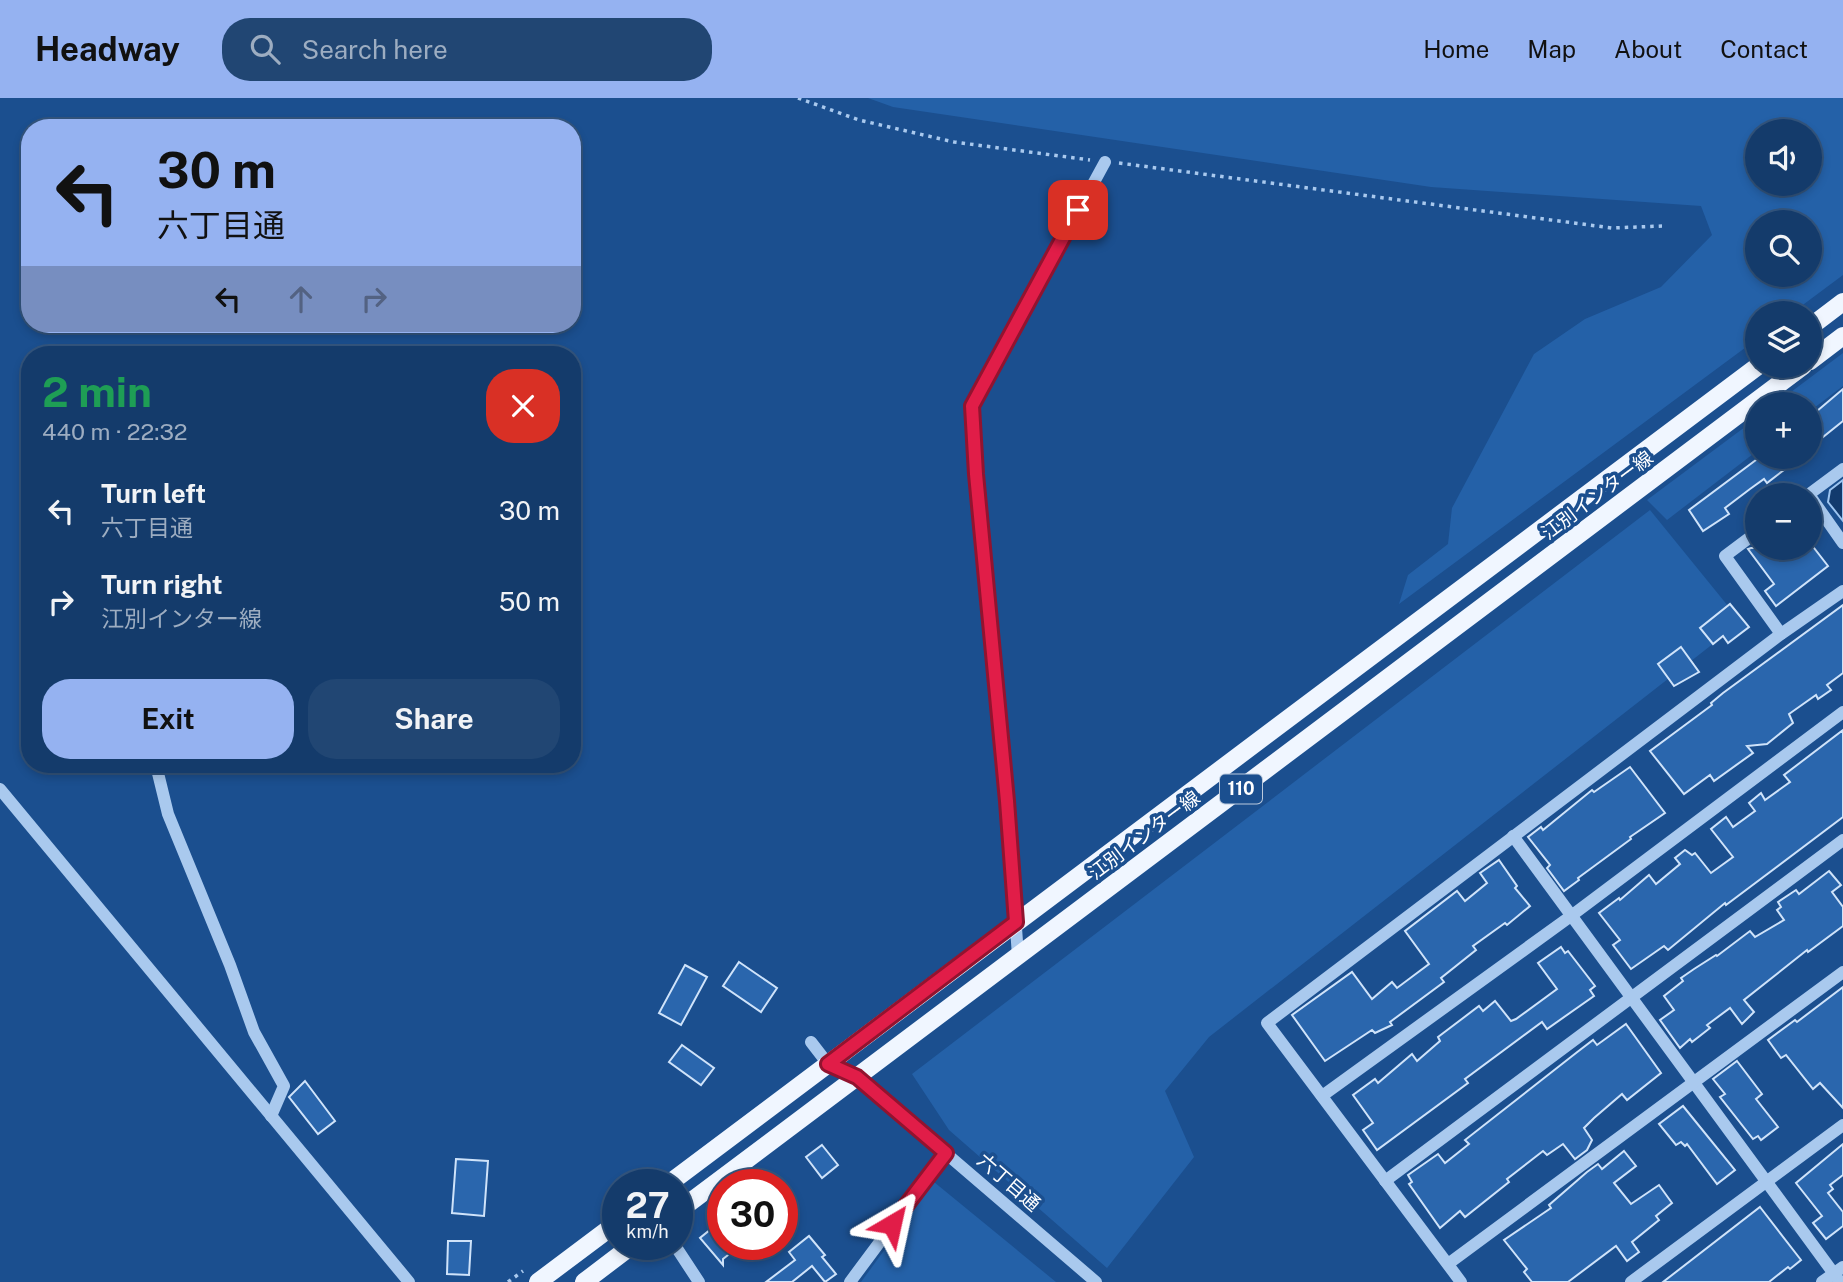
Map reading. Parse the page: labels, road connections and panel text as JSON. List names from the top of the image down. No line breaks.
{"streets":{"main road":["江別インター線","110"],"street":["六丁目通"]},"crossings":[["江別インター線","六丁目通"]],"page":{"header":"Headway","search":"Search here","nav":["Home","Map","About","Contact"],"map_buttons":["+","−"],"turn":["30 m","六丁目通"],"heading":["2 min","440 m · 22:32"],"list":[{"name":"Turn left","note":"六丁目通","value":"30 m"},{"name":"Turn right","note":"江別インター線","value":"50 m"}],"buttons":["Exit","Share"],"speed":"27 km/h","limit":"30"}}
